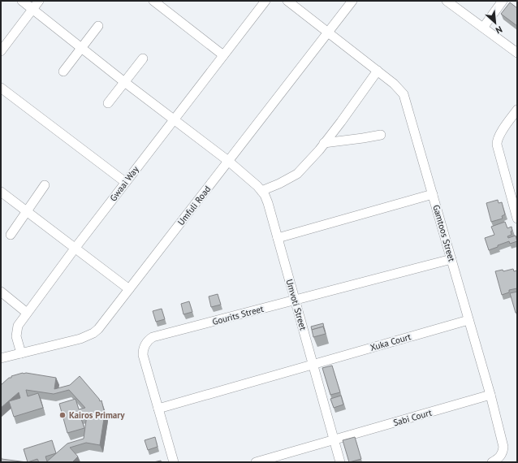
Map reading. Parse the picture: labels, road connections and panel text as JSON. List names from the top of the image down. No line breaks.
{"streets":{"street":["Gwaai Way","Umfuli Road","Gamtoos Street","Umvoti Street","Gourits Street","Xuka Court","Sabi Court"]},"crossings":[["Gwaai Way","Umfuli Road"],["Gwaai Way","Umvoti Street"],["Umfuli Road","Gamtoos Street"],["Umfuli Road","Umvoti Street"],["Gamtoos Street","Gourits Street"],["Gamtoos Street","Xuka Court"],["Gamtoos Street","Sabi Court"],["Umvoti Street","Gourits Street"],["Umvoti Street","Xuka Court"],["Umvoti Street","Sabi Court"],["Gourits Street","Xuka Court"]],"places":["Kairos Primary"],"north":"bottom right"}
